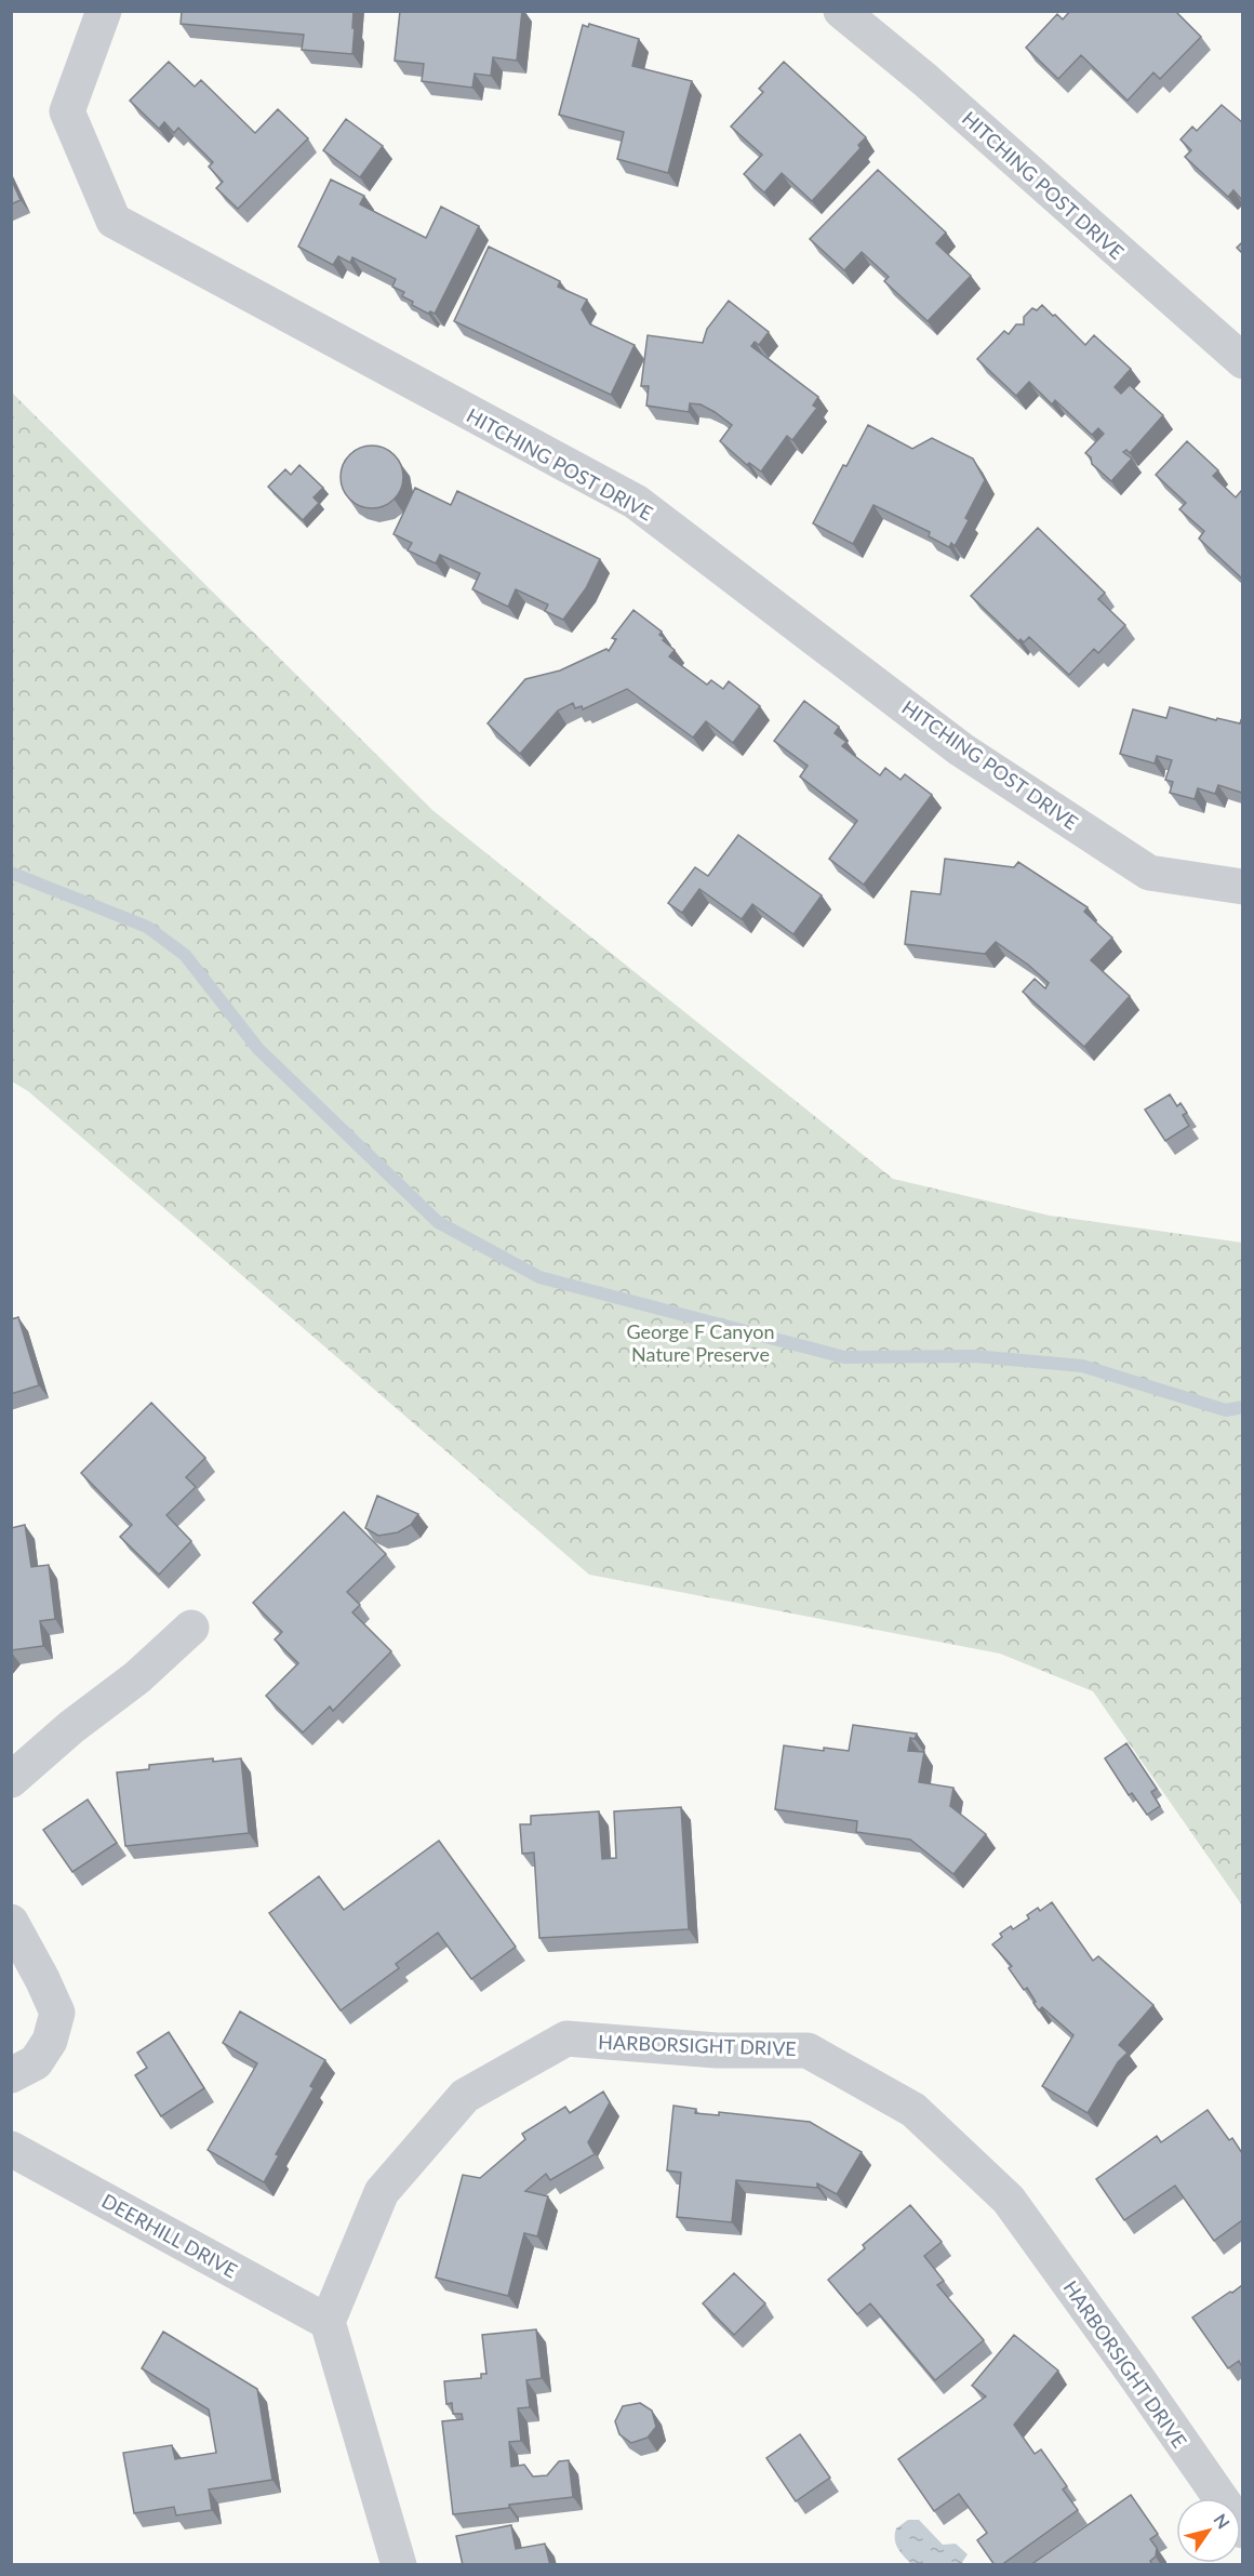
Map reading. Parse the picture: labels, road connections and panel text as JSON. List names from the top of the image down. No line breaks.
{"streets":{"street":["HITCHING POST DRIVE","HARBORSIGHT DRIVE","DEERHILL DRIVE"]},"crossings":[["HARBORSIGHT DRIVE","DEERHILL DRIVE"]],"parks":["George F Canyon Nature Preserve"],"north":"top right"}
